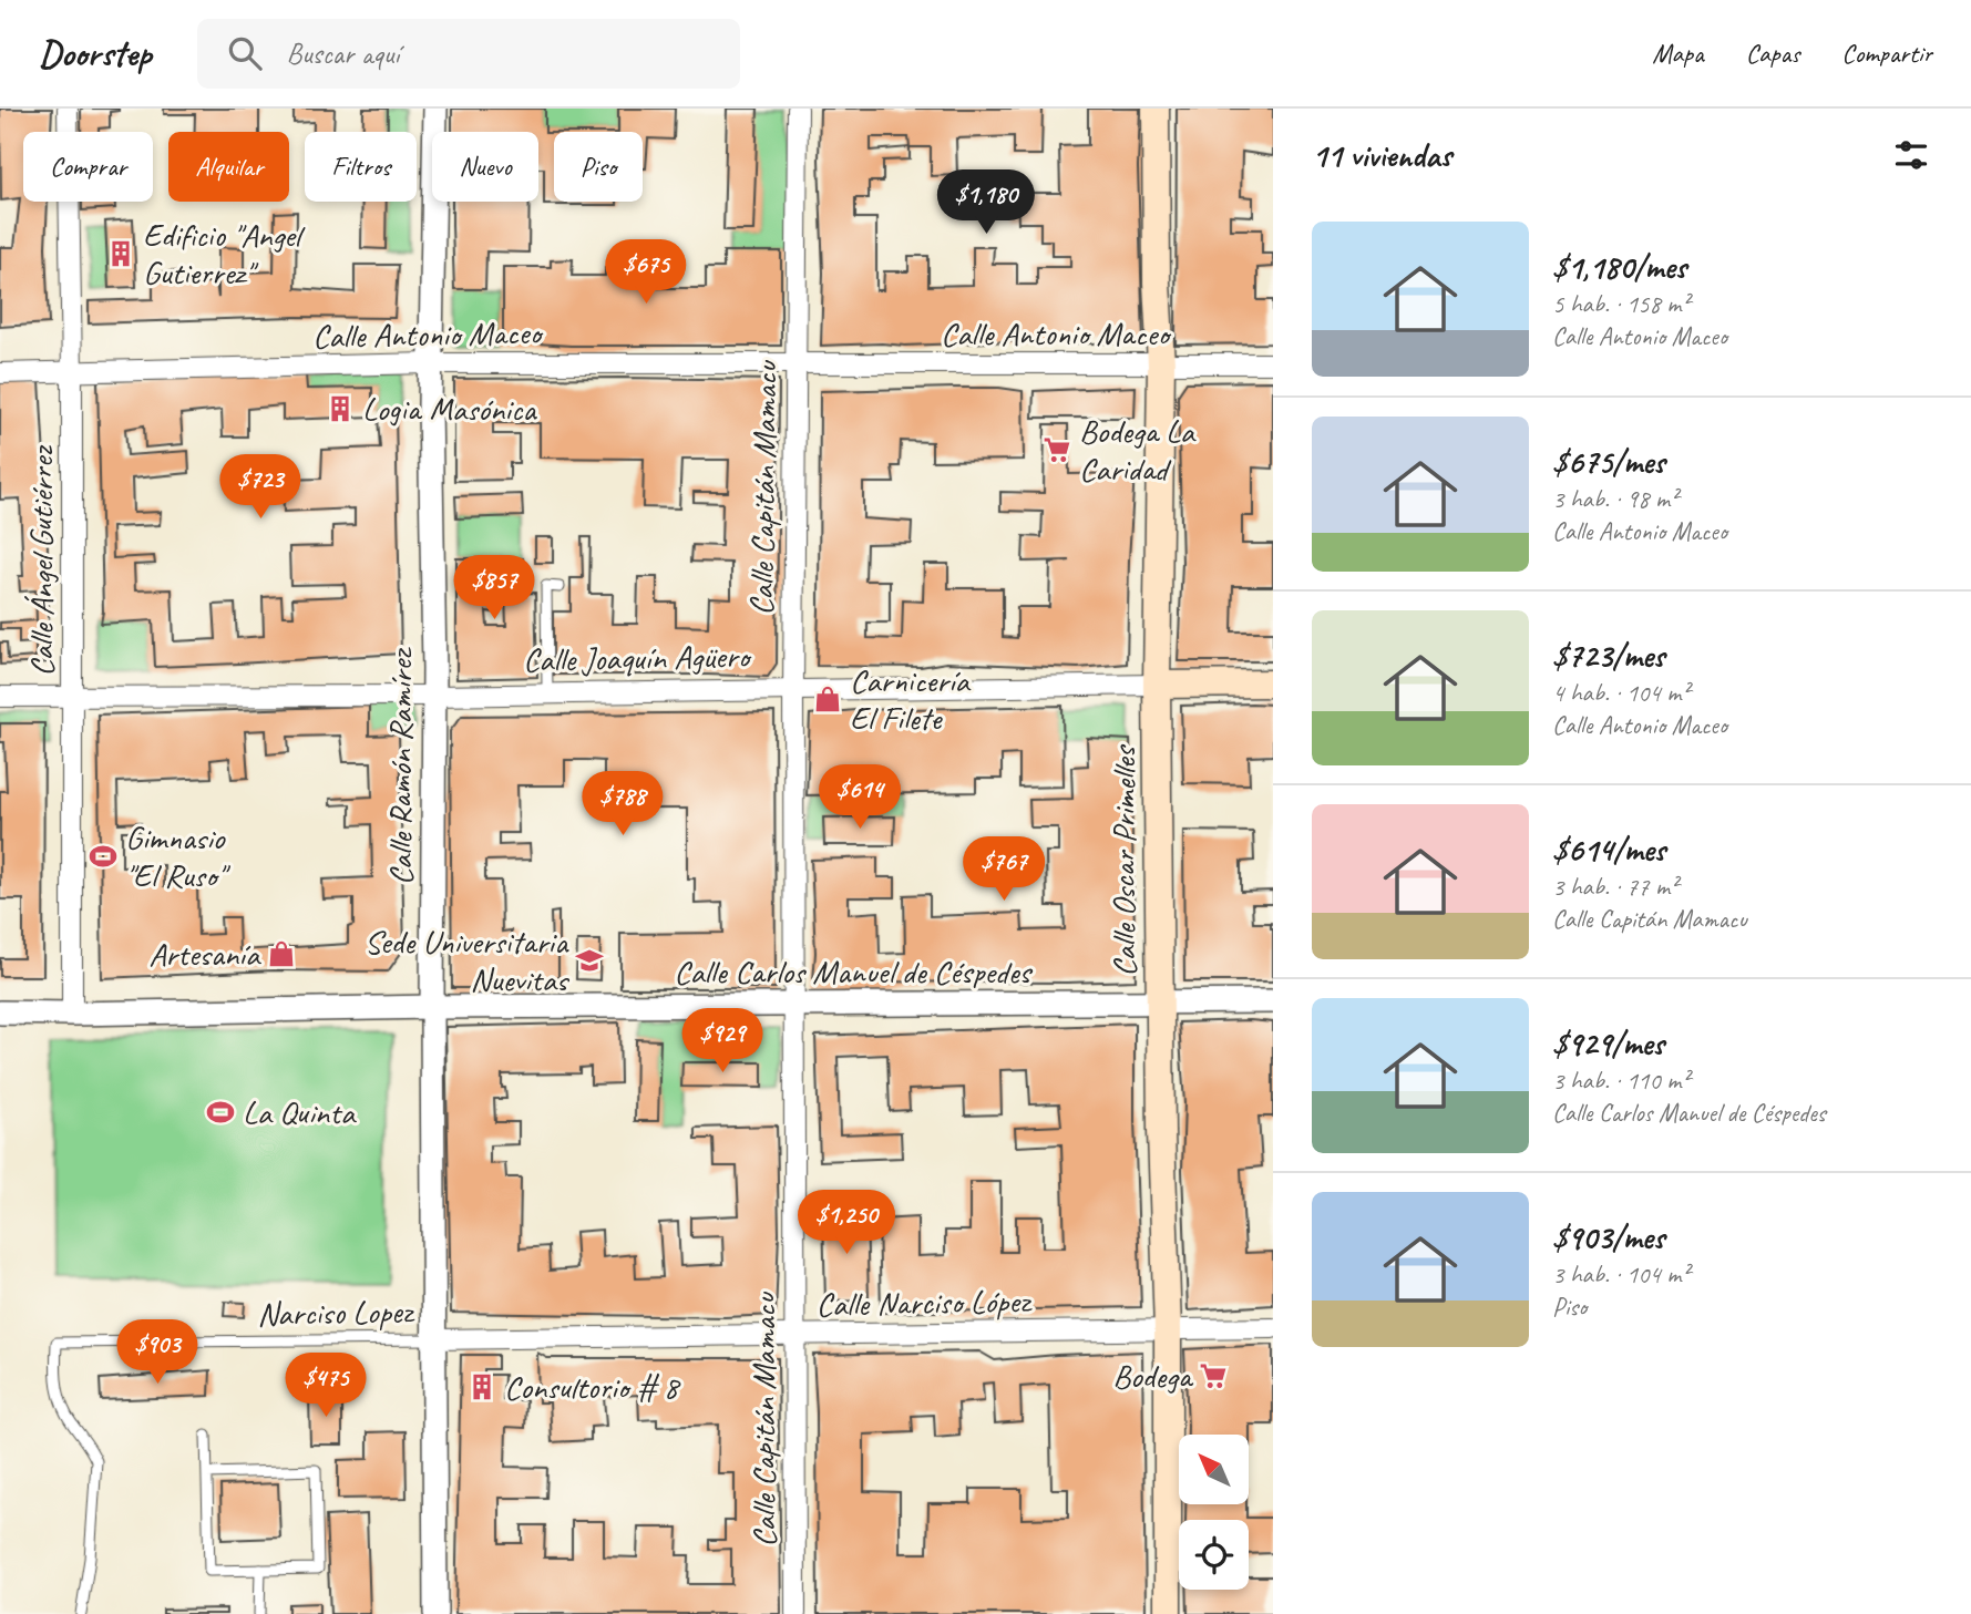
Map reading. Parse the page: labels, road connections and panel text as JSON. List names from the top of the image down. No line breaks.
{"streets":{"main road":["Calle Joaquín Agüero","Calle Oscar Primelles"],"street":["Calle Antonio Maceo","Calle Capitán Mamacu","Calle Ángel Gutiérrez","Calle Ramón Ramírez","Calle Carlos Manuel de Céspedes","Calle Narciso López"],"lane":["Narciso Lopez"]},"crossings":[["Calle Antonio Maceo","Calle Capitán Mamacu"],["Calle Antonio Maceo","Calle Ángel Gutiérrez"],["Calle Antonio Maceo","Calle Ramón Ramírez"],["Calle Antonio Maceo","Calle Oscar Primelles"],["Calle Capitán Mamacu","Calle Joaquín Agüero"],["Calle Capitán Mamacu","Calle Carlos Manuel de Céspedes"],["Calle Capitán Mamacu","Calle Narciso López"],["Calle Ángel Gutiérrez","Calle Joaquín Agüero"],["Calle Ángel Gutiérrez","Calle Carlos Manuel de Céspedes"],["Calle Joaquín Agüero","Calle Ramón Ramírez"],["Calle Joaquín Agüero","Calle Oscar Primelles"],["Calle Ramón Ramírez","Calle Carlos Manuel de Céspedes"],["Calle Ramón Ramírez","Calle Narciso López"],["Calle Ramón Ramírez","Narciso Lopez"],["Calle Oscar Primelles","Calle Carlos Manuel de Céspedes"],["Calle Oscar Primelles","Calle Narciso López"],["Calle Narciso López","Narciso Lopez"]],"places":{"building":["Edificio \"Angel Gutierrez\"","Logia Masónica","Consultorio # 8"],"supermarket":["Bodega La Caridad","Bodega"],"shop":["Carnicería El Filete","Artesanía"],"sports":["Gimnasio \"El Ruso\"","La Quinta"],"school or university":["Sede Universitaria Nuevitas"]},"north":"top left","page":{"header":"Doorstep","search":"Buscar aquí","nav":["Mapa","Capas","Compartir"],"heading":"11 viviendas","chip":["Comprar","Alquilar","Filtros","Nuevo","Piso"],"price":["$1,180","$675","$723","$857","$614","$788","$767","$929","$1,250","$903","$475"],"list":[{"name":"$1,180/mes","note":"5 hab. · 158 m² · Calle Antonio Maceo"},{"name":"$675/mes","note":"3 hab. · 98 m² · Calle Antonio Maceo"},{"name":"$723/mes","note":"4 hab. · 104 m² · Calle Antonio Maceo"},{"name":"$614/mes","note":"3 hab. · 77 m² · Calle Capitán Mamacu"},{"name":"$929/mes","note":"3 hab. · 110 m² · Calle Carlos Manuel de Céspedes"},{"name":"$903/mes","note":"3 hab. · 104 m² · Piso"}]}}
